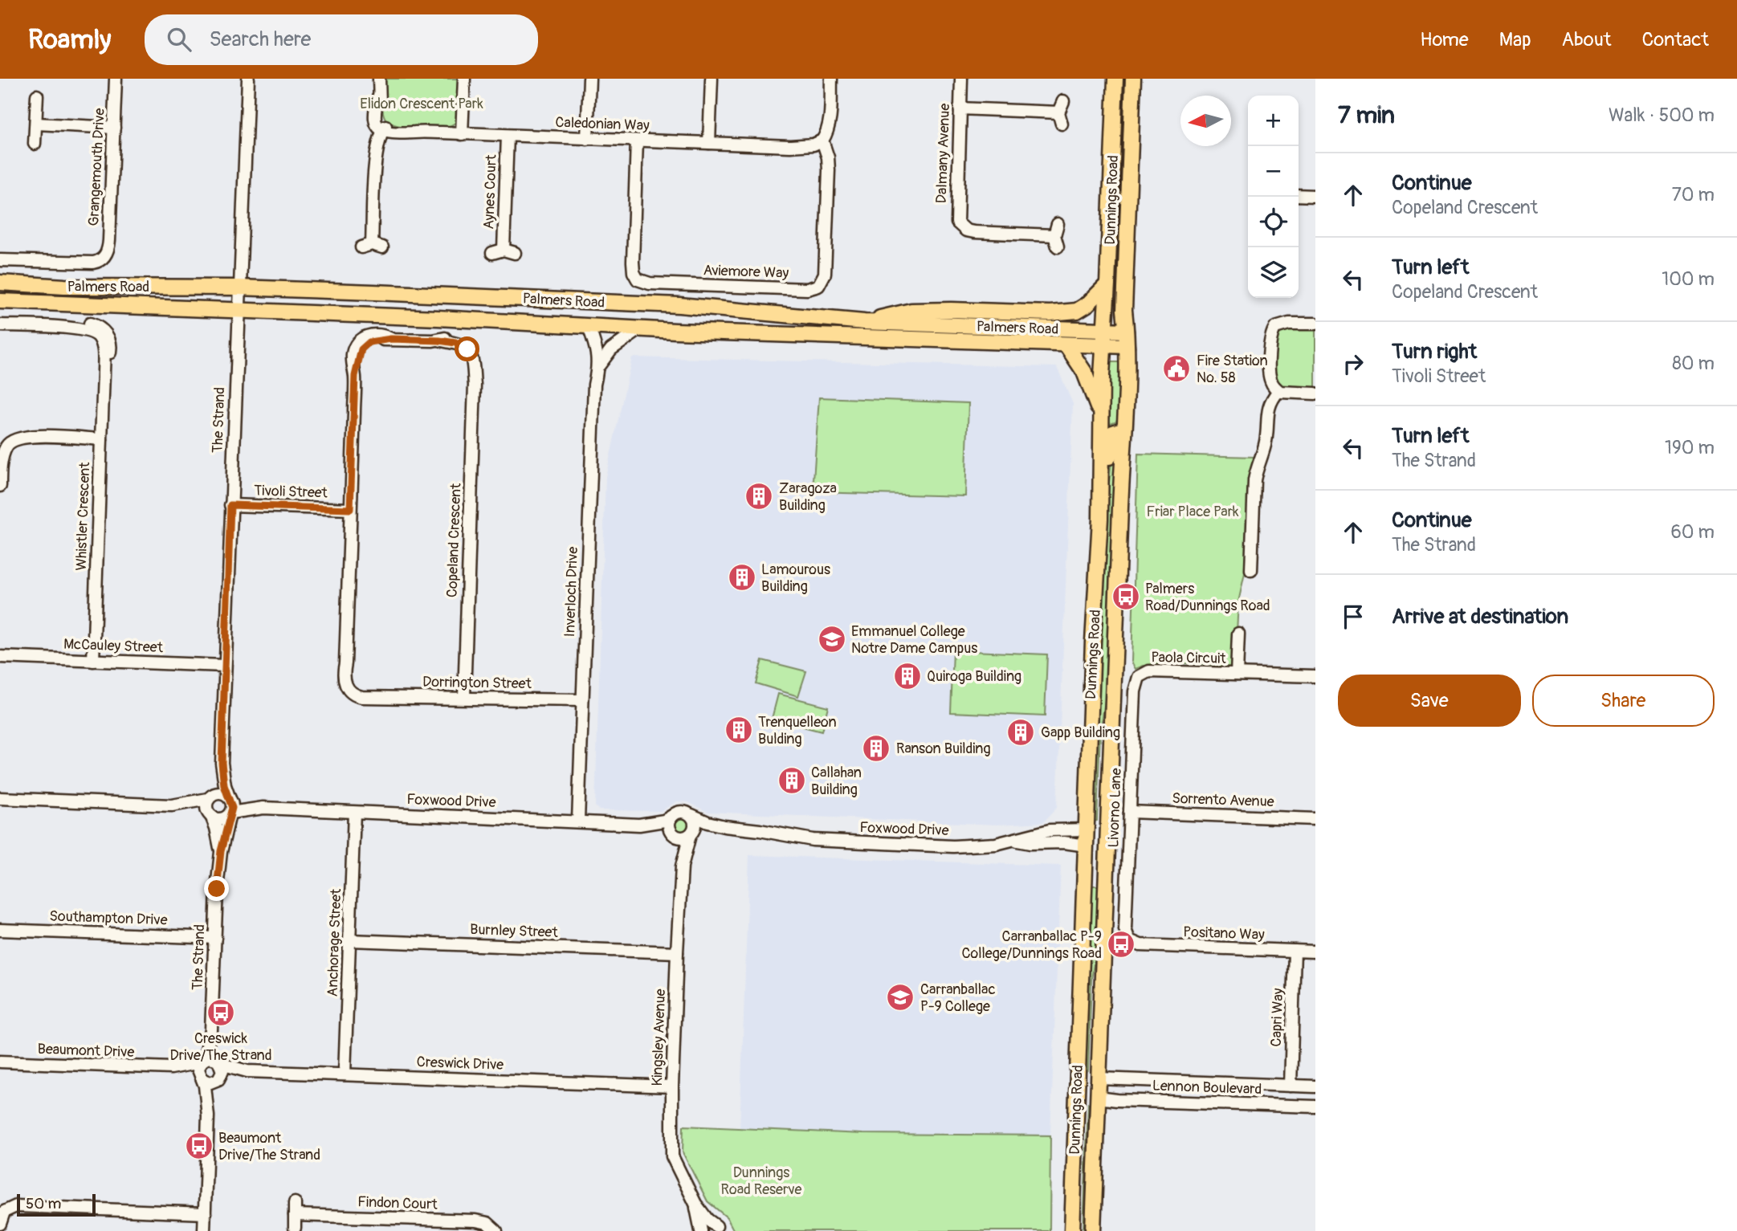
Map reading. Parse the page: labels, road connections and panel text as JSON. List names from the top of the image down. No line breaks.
{"streets":{"main road":["Dunnings Road","Palmers Road"],"street":["Caledonian Way","Dalmany Avenue","Grangemouth Drive","Aynes Court","Aviemore Way","The Strand","Tivoli Street","Whistler Crescent","Copeland Crescent","Inverloch Drive","McCauley Street","Paola Circuit","Dorrington Street","Sorrento Avenue","Foxwood Drive","Livorno Lane","Southampton Drive","Burnley Street","Positano Way","Anchorage Street","Capri Way","Kingsley Avenue","Beaumont Drive","Creswick Drive","Lennon Boulevard","Findon Court"]},"crossings":[["Caledonian Way","Aynes Court"],["Caledonian Way","Aviemore Way"],["Dunnings Road","Palmers Road"],["Dunnings Road","Foxwood Drive"],["Dunnings Road","Lennon Boulevard"],["Palmers Road","The Strand"],["Palmers Road","Inverloch Drive"],["The Strand","Tivoli Street"],["The Strand","McCauley Street"],["The Strand","Foxwood Drive"],["The Strand","Southampton Drive"],["The Strand","Beaumont Drive"],["The Strand","Creswick Drive"],["Tivoli Street","Copeland Crescent"],["Whistler Crescent","McCauley Street"],["Copeland Crescent","Dorrington Street"],["Inverloch Drive","Dorrington Street"],["Inverloch Drive","Foxwood Drive"],["Paola Circuit","Livorno Lane"],["Sorrento Avenue","Livorno Lane"],["Foxwood Drive","Anchorage Street"],["Foxwood Drive","Kingsley Avenue"],["Livorno Lane","Positano Way"],["Burnley Street","Anchorage Street"],["Burnley Street","Kingsley Avenue"],["Positano Way","Capri Way"],["Anchorage Street","Creswick Drive"],["Capri Way","Lennon Boulevard"],["Kingsley Avenue","Creswick Drive"],["Beaumont Drive","Creswick Drive"]],"parks":["Elidon Crescent Park","Friar Place Park","Dunnings Road Reserve"],"places":{"public building":["Fire Station No. 58"],"building":["Zaragoza Building","Lamourous Building","Quiroga Building","Trenquelleon Bulding","Gapp Building","Ranson Building","Callahan Building"],"bus stop":["Palmers Road/Dunnings Road","Carranballac P-9 College/Dunnings Road","Creswick Drive/The Strand","Beaumont Drive/The Strand"],"school or university":["Emmanuel College Notre Dame Campus","Carranballac P-9 College"]},"scale_bar":"50 m","north":"left","page":{"header":"Roamly","search":"Search here","nav":["Home","Map","About","Contact"],"heading":["7 min","Walk · 500 m"],"map_buttons":["+","−"],"list":[["Continue","Copeland Crescent","70 m"],["Turn left","Copeland Crescent","100 m"],["Turn right","Tivoli Street","80 m"],["Turn left","The Strand","190 m"],["Continue","The Strand","60 m"],"Arrive at destination"],"buttons":["Save","Share"],"scale":"50 m"}}
